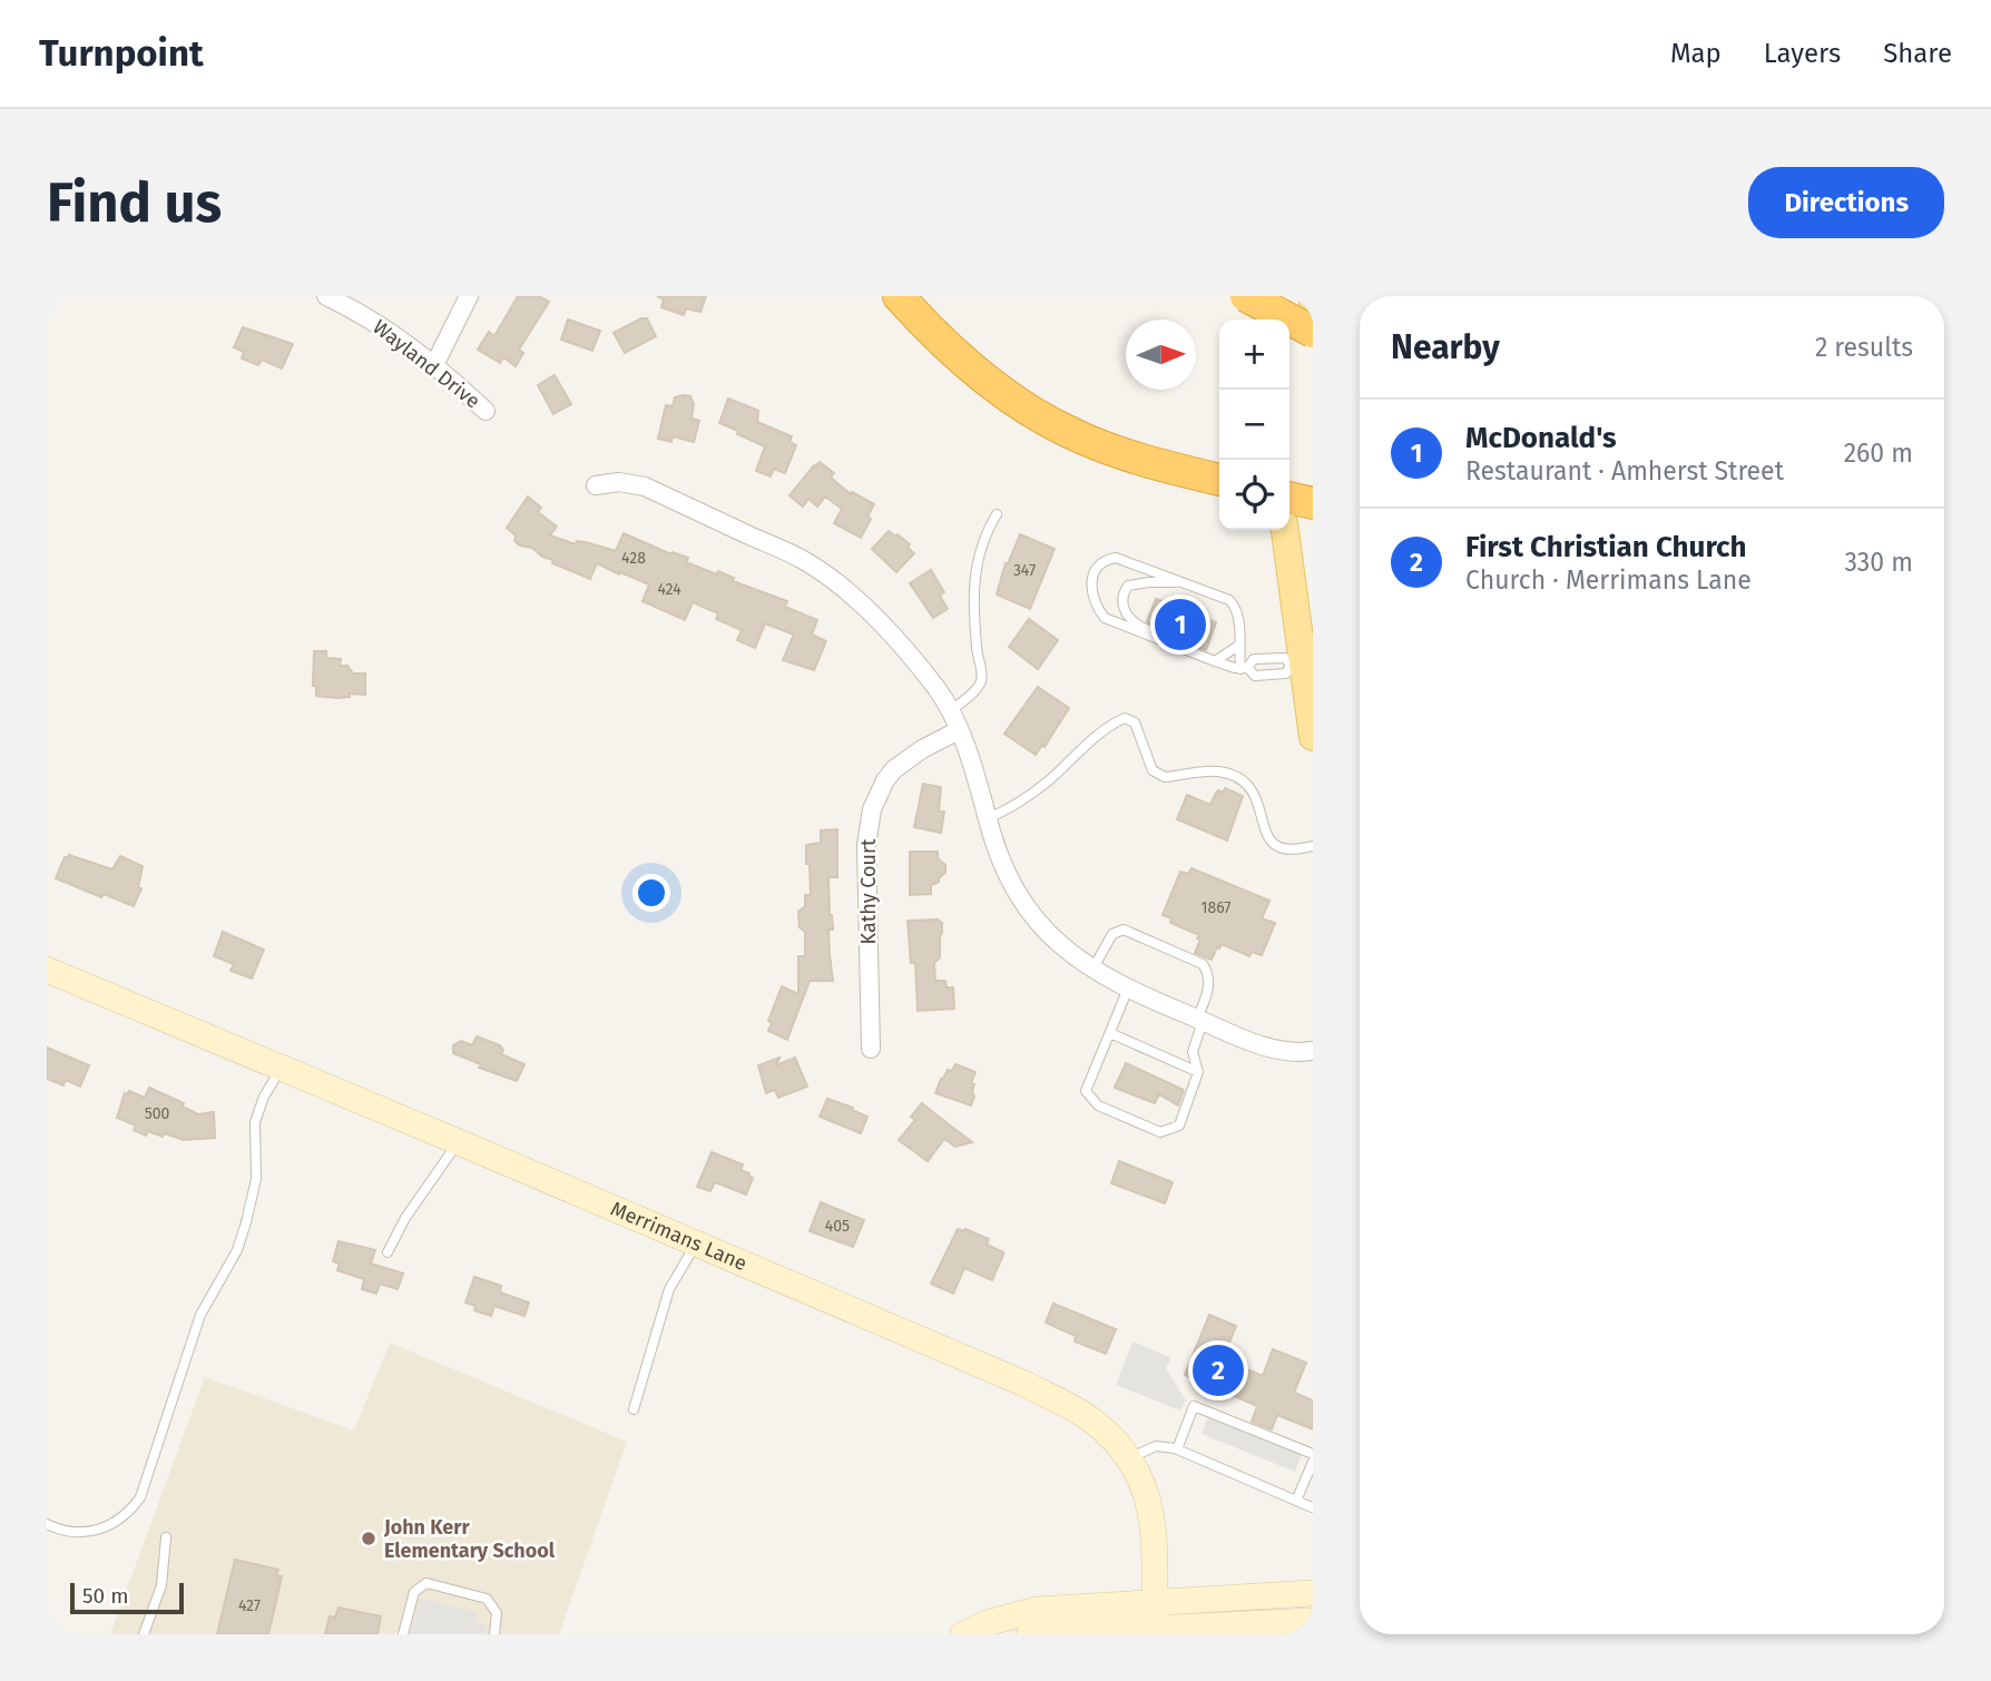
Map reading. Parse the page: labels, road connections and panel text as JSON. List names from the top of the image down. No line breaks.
{"streets":{"main road":["Merrimans Lane"],"street":["Wayland Drive","Kathy Court"]},"places":["John Kerr Elementary School"],"house_numbers":["428","347","424","1867","500","405","427"],"scale_bar":"50 m","north":"right","page":{"header":"Turnpoint","nav":["Map","Layers","Share"],"buttons":"Directions","title":"Find us","heading":["Nearby","2 results"],"map_buttons":["+","−"],"list":[{"mark":"1","name":"McDonald's","note":"Restaurant · Amherst Street","value":"260 m"},{"mark":"2","name":"First Christian Church","note":"Church · Merrimans Lane","value":"330 m"}],"pins":["1","2"],"scale":"50 m"}}
